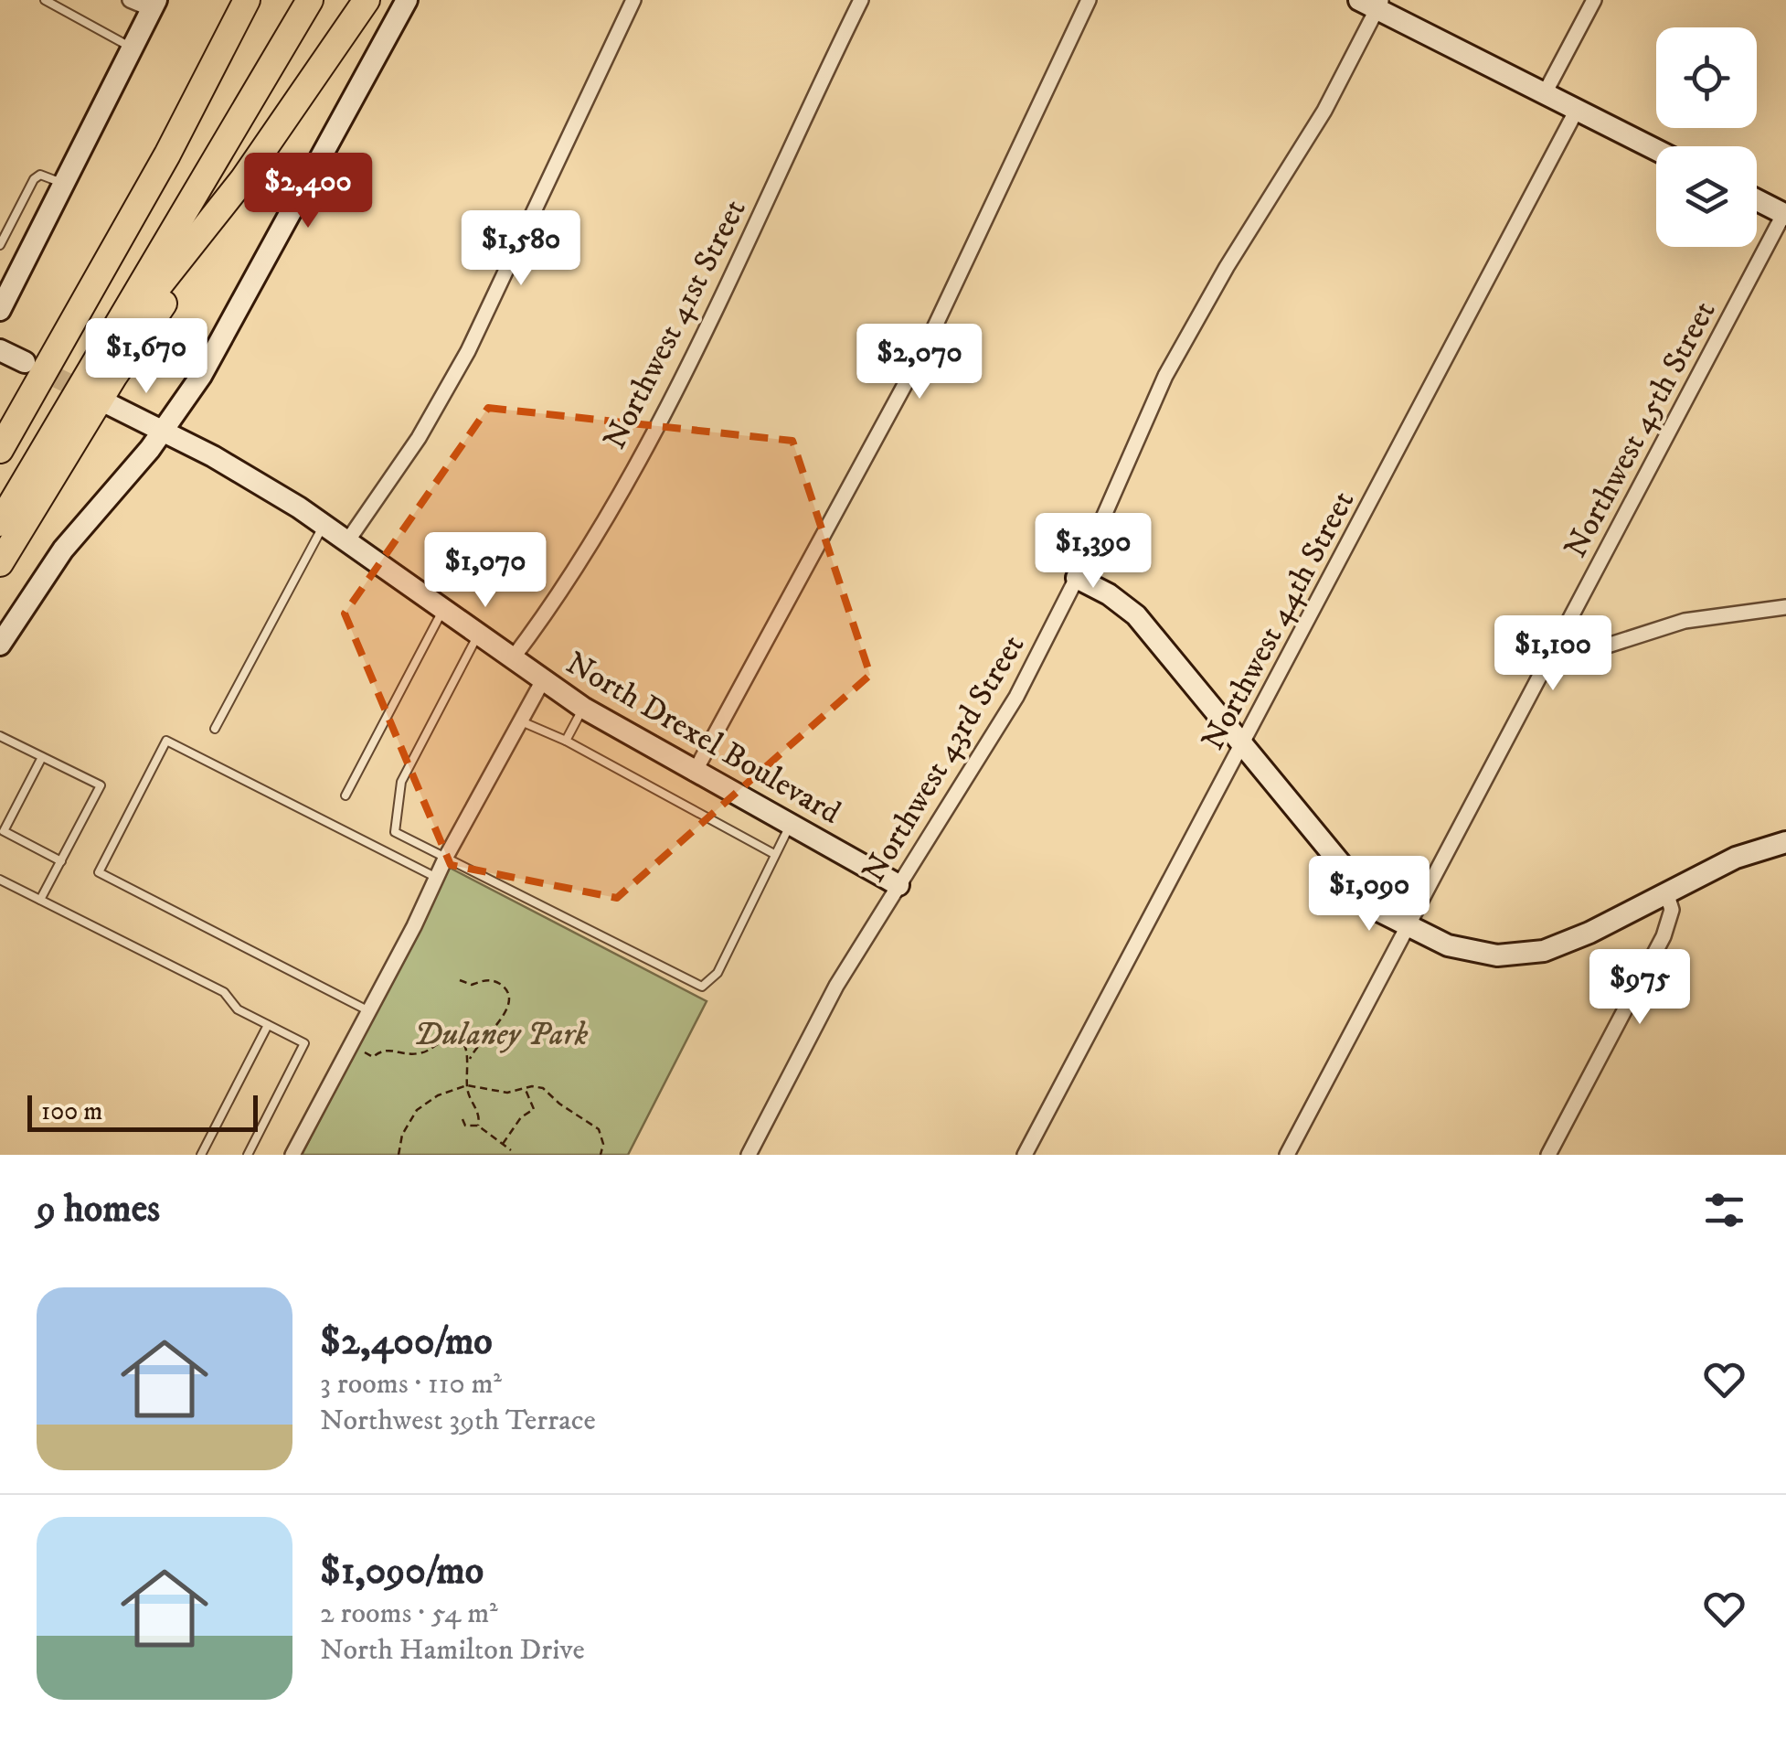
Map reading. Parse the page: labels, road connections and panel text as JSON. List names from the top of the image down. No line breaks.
{"streets":{"street":["Northwest 41st Street","Northwest 45th Street","Northwest 44th Street","North Drexel Boulevard","Northwest 43rd Street"]},"crossings":[["Northwest 41st Street","North Drexel Boulevard"],["North Drexel Boulevard","Northwest 43rd Street"]],"parks":["Dulaney Park"],"scale_bar":"100 m","page":{"price":["$2,400","$1,580","$1,670","$2,070","$1,390","$1,070","$1,100","$1,090","$975"],"scale":"100 m","heading":"9 homes","list":[{"name":"$2,400/mo","note":"3 rooms · 110 m² · Northwest 39th Terrace"},{"name":"$1,090/mo","note":"2 rooms · 54 m² · North Hamilton Drive"}]}}
